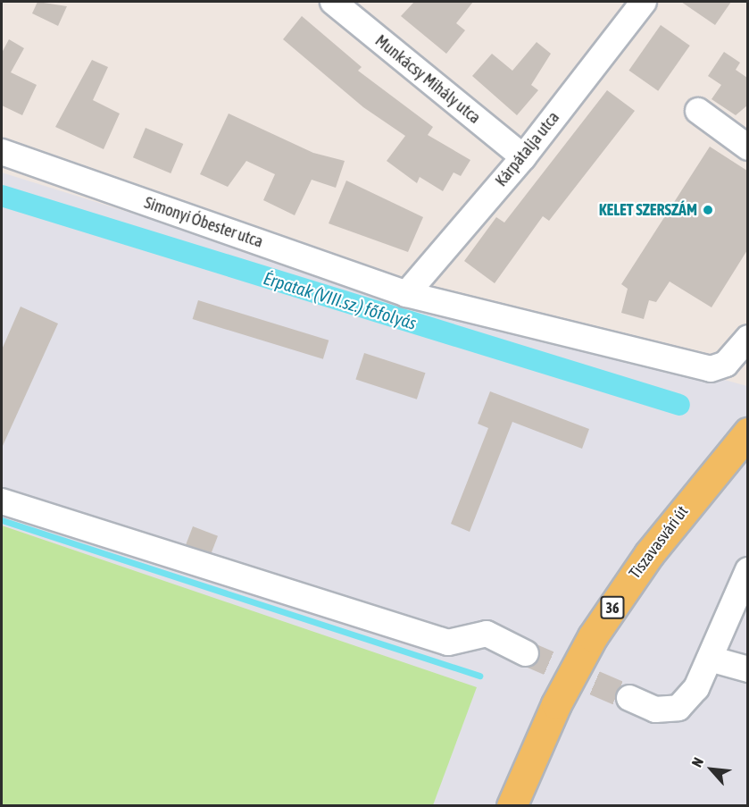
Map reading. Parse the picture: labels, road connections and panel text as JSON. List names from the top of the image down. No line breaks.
{"streets":{"main road":["Tiszavasvári út","36"],"street":["Munkácsy Mihály utca","Kárpátalja utca","Simonyi Óbester utca"]},"crossings":[["Munkácsy Mihály utca","Kárpátalja utca"],["Kárpátalja utca","Simonyi Óbester utca"]],"water":["Érpatak (VIII.sz.) főfolyás"],"places":["KELET SZERSZÁM"],"north":"top left"}
